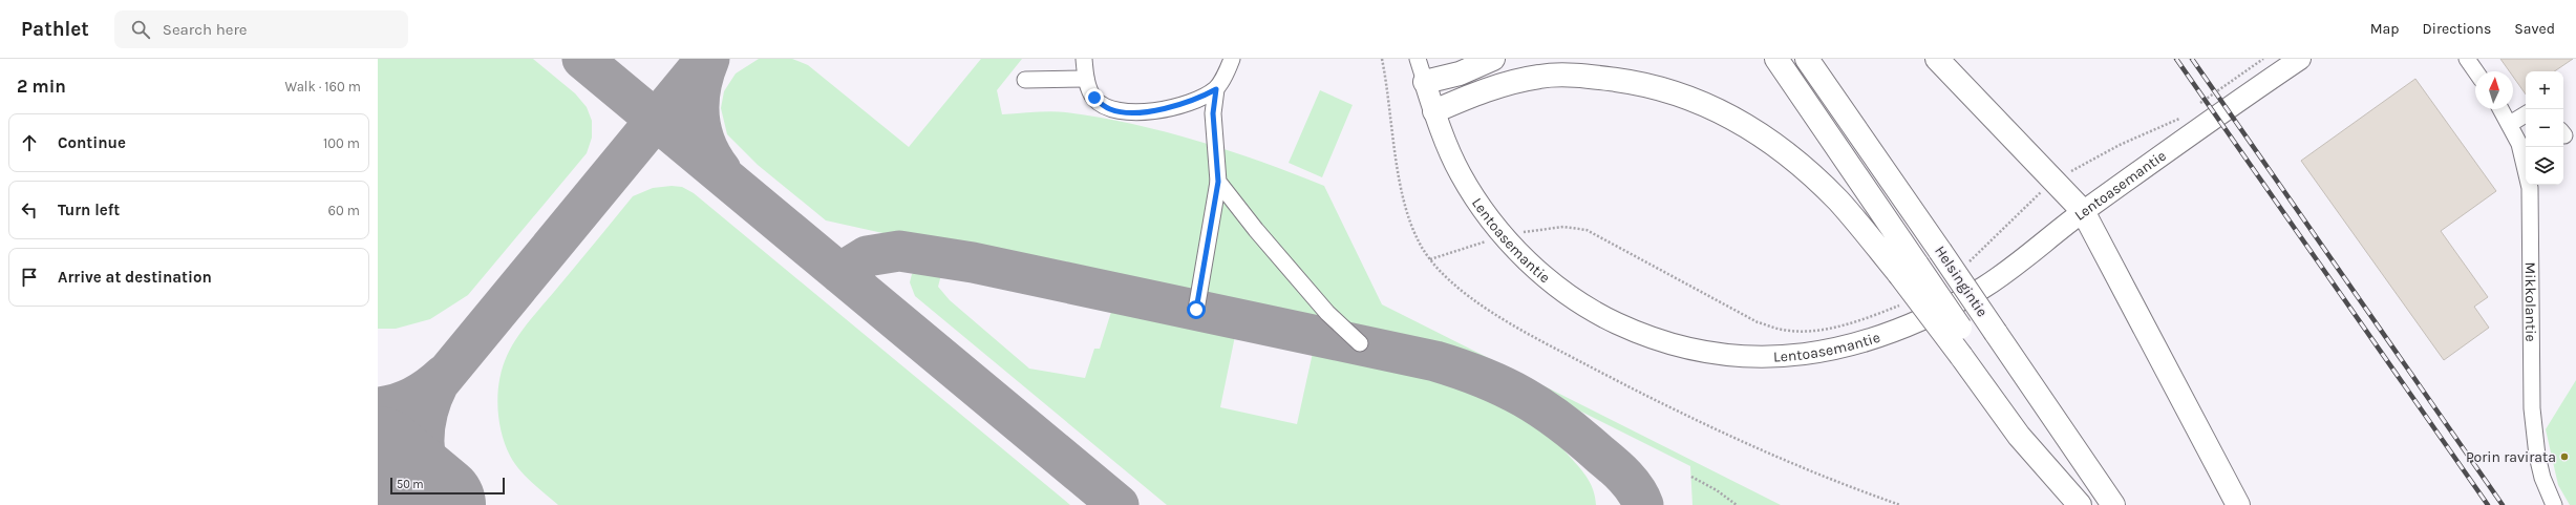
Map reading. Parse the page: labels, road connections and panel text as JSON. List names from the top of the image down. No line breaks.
{"streets":{"highway":["Helsingintie"],"main road":["Lentoasemantie"],"street":["Mikkolantie"]},"places":["Porin ravirata"],"scale_bar":"50 m","north":"top","page":{"header":"Pathlet","search":"Search here","nav":["Map","Directions","Saved"],"heading":["2 min","Walk · 160 m"],"map_buttons":["+","−"],"list":[["Continue","100 m"],["Turn left","60 m"],"Arrive at destination"],"scale":"50 m"}}
